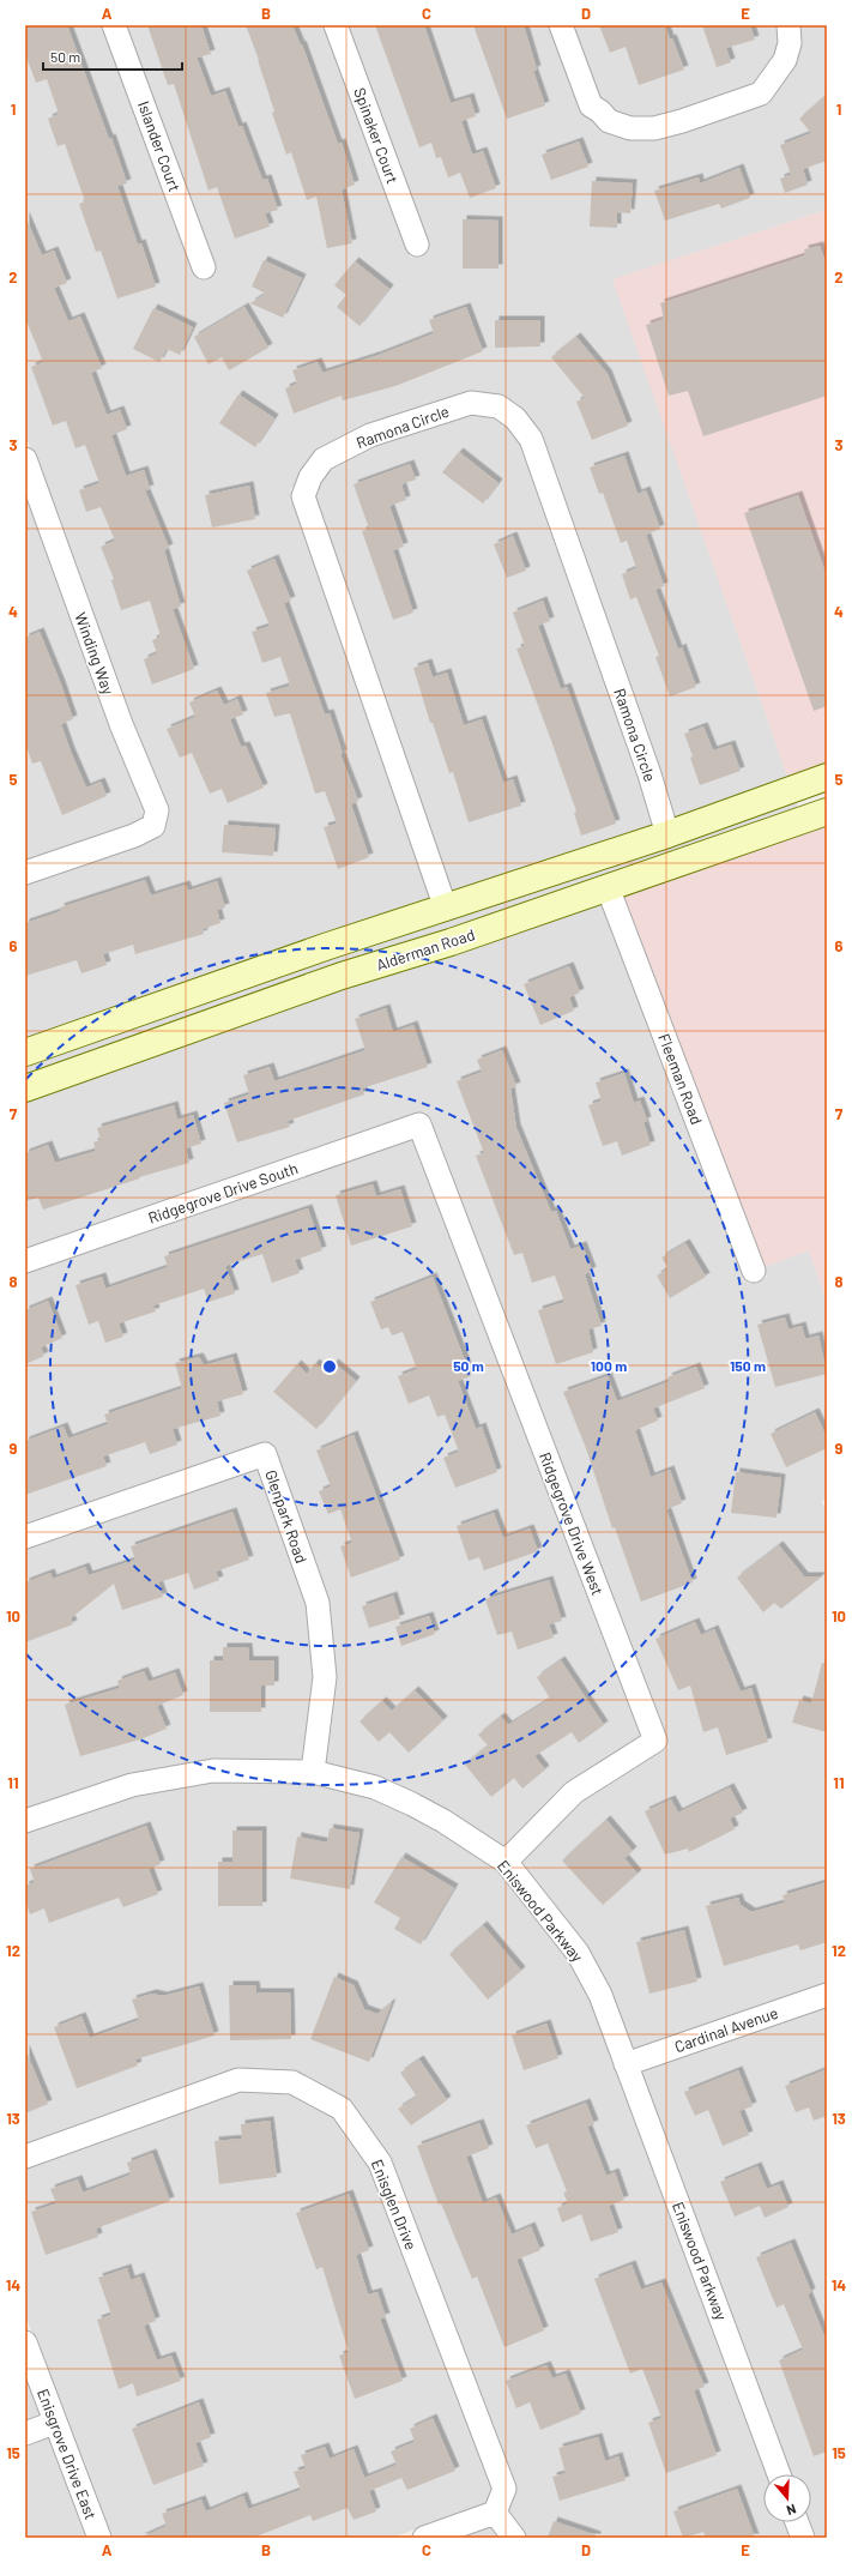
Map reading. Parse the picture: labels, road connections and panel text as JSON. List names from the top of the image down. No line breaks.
{"streets":{"main road":["Alderman Road"],"street":["Spinaker Court","Islander Court","Ramona Circle","Winding Way","Fleeman Road","Ridgegrove Drive South","Glenpark Road","Ridgegrove Drive West","Eniswood Parkway","Cardinal Avenue","Enisglen Drive","Enisgrove Drive East"]},"crossings":[["Alderman Road","Fleeman Road"],["Ridgegrove Drive South","Ridgegrove Drive West"],["Glenpark Road","Eniswood Parkway"],["Ridgegrove Drive West","Eniswood Parkway"],["Eniswood Parkway","Cardinal Avenue"]],"scale_bar":"50 m","north":"bottom","grid":{"columns":["A","B","C","D","E"],"rows":["1","2","3","4","5","6","7","8","9","10","11","12","13","14","15"]},"rings":["50 m","100 m","150 m"]}
